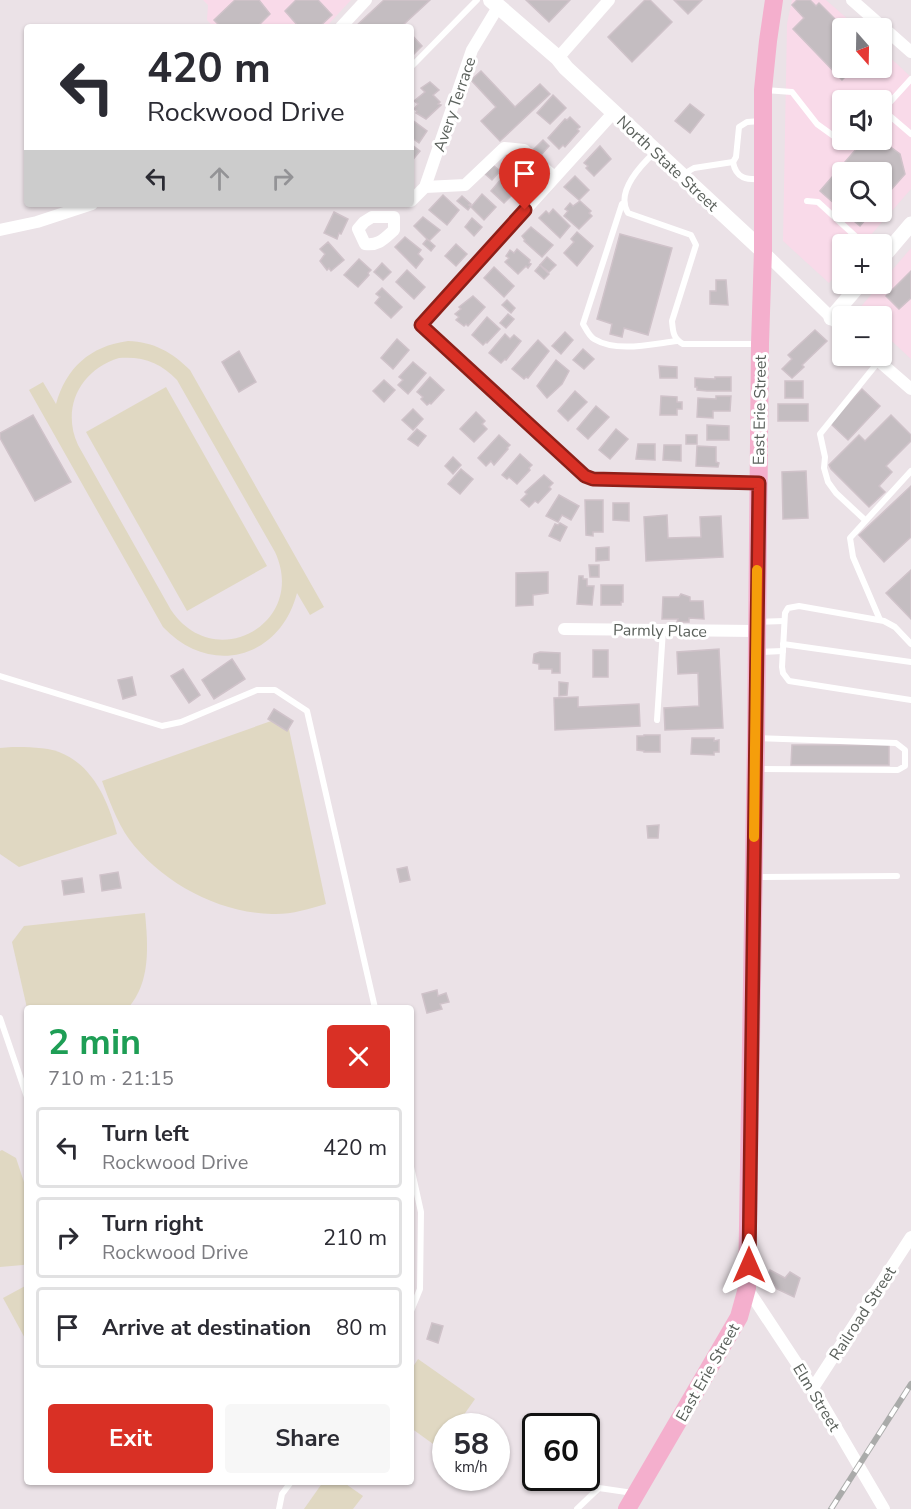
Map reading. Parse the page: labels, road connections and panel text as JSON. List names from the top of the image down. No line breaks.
{"streets":{"main road":["North State Street","East Erie Street"],"street":["Avery Terrace","Parmly Place","Railroad Street","Elm Street"]},"crossings":[["Avery Terrace","North State Street"],["North State Street","East Erie Street"],["East Erie Street","Parmly Place"],["East Erie Street","Elm Street"],["Railroad Street","Elm Street"]],"north":"bottom","page":{"map_buttons":["+","−"],"turn":["420 m","Rockwood Drive"],"heading":["2 min","710 m · 21:15"],"list":[{"name":"Turn left","note":"Rockwood Drive","value":"420 m"},{"name":"Turn right","note":"Rockwood Drive","value":"210 m"},{"name":"Arrive at destination","value":"80 m"}],"buttons":["Exit","Share"],"speed":"58 km/h","limit":"60"}}
